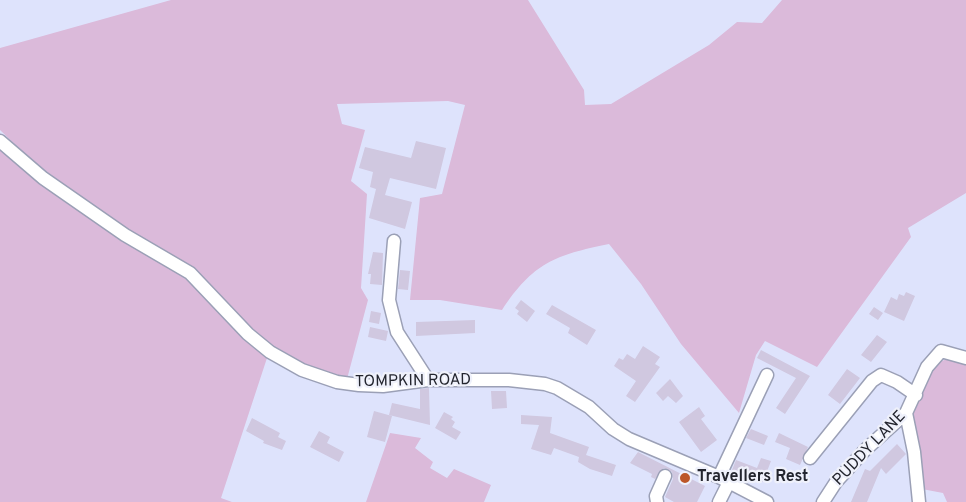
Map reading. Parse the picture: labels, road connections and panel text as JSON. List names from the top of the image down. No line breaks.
{"streets":{"street":["TOMPKIN ROAD","PUDDY LANE"]},"places":["Travellers Rest"]}
